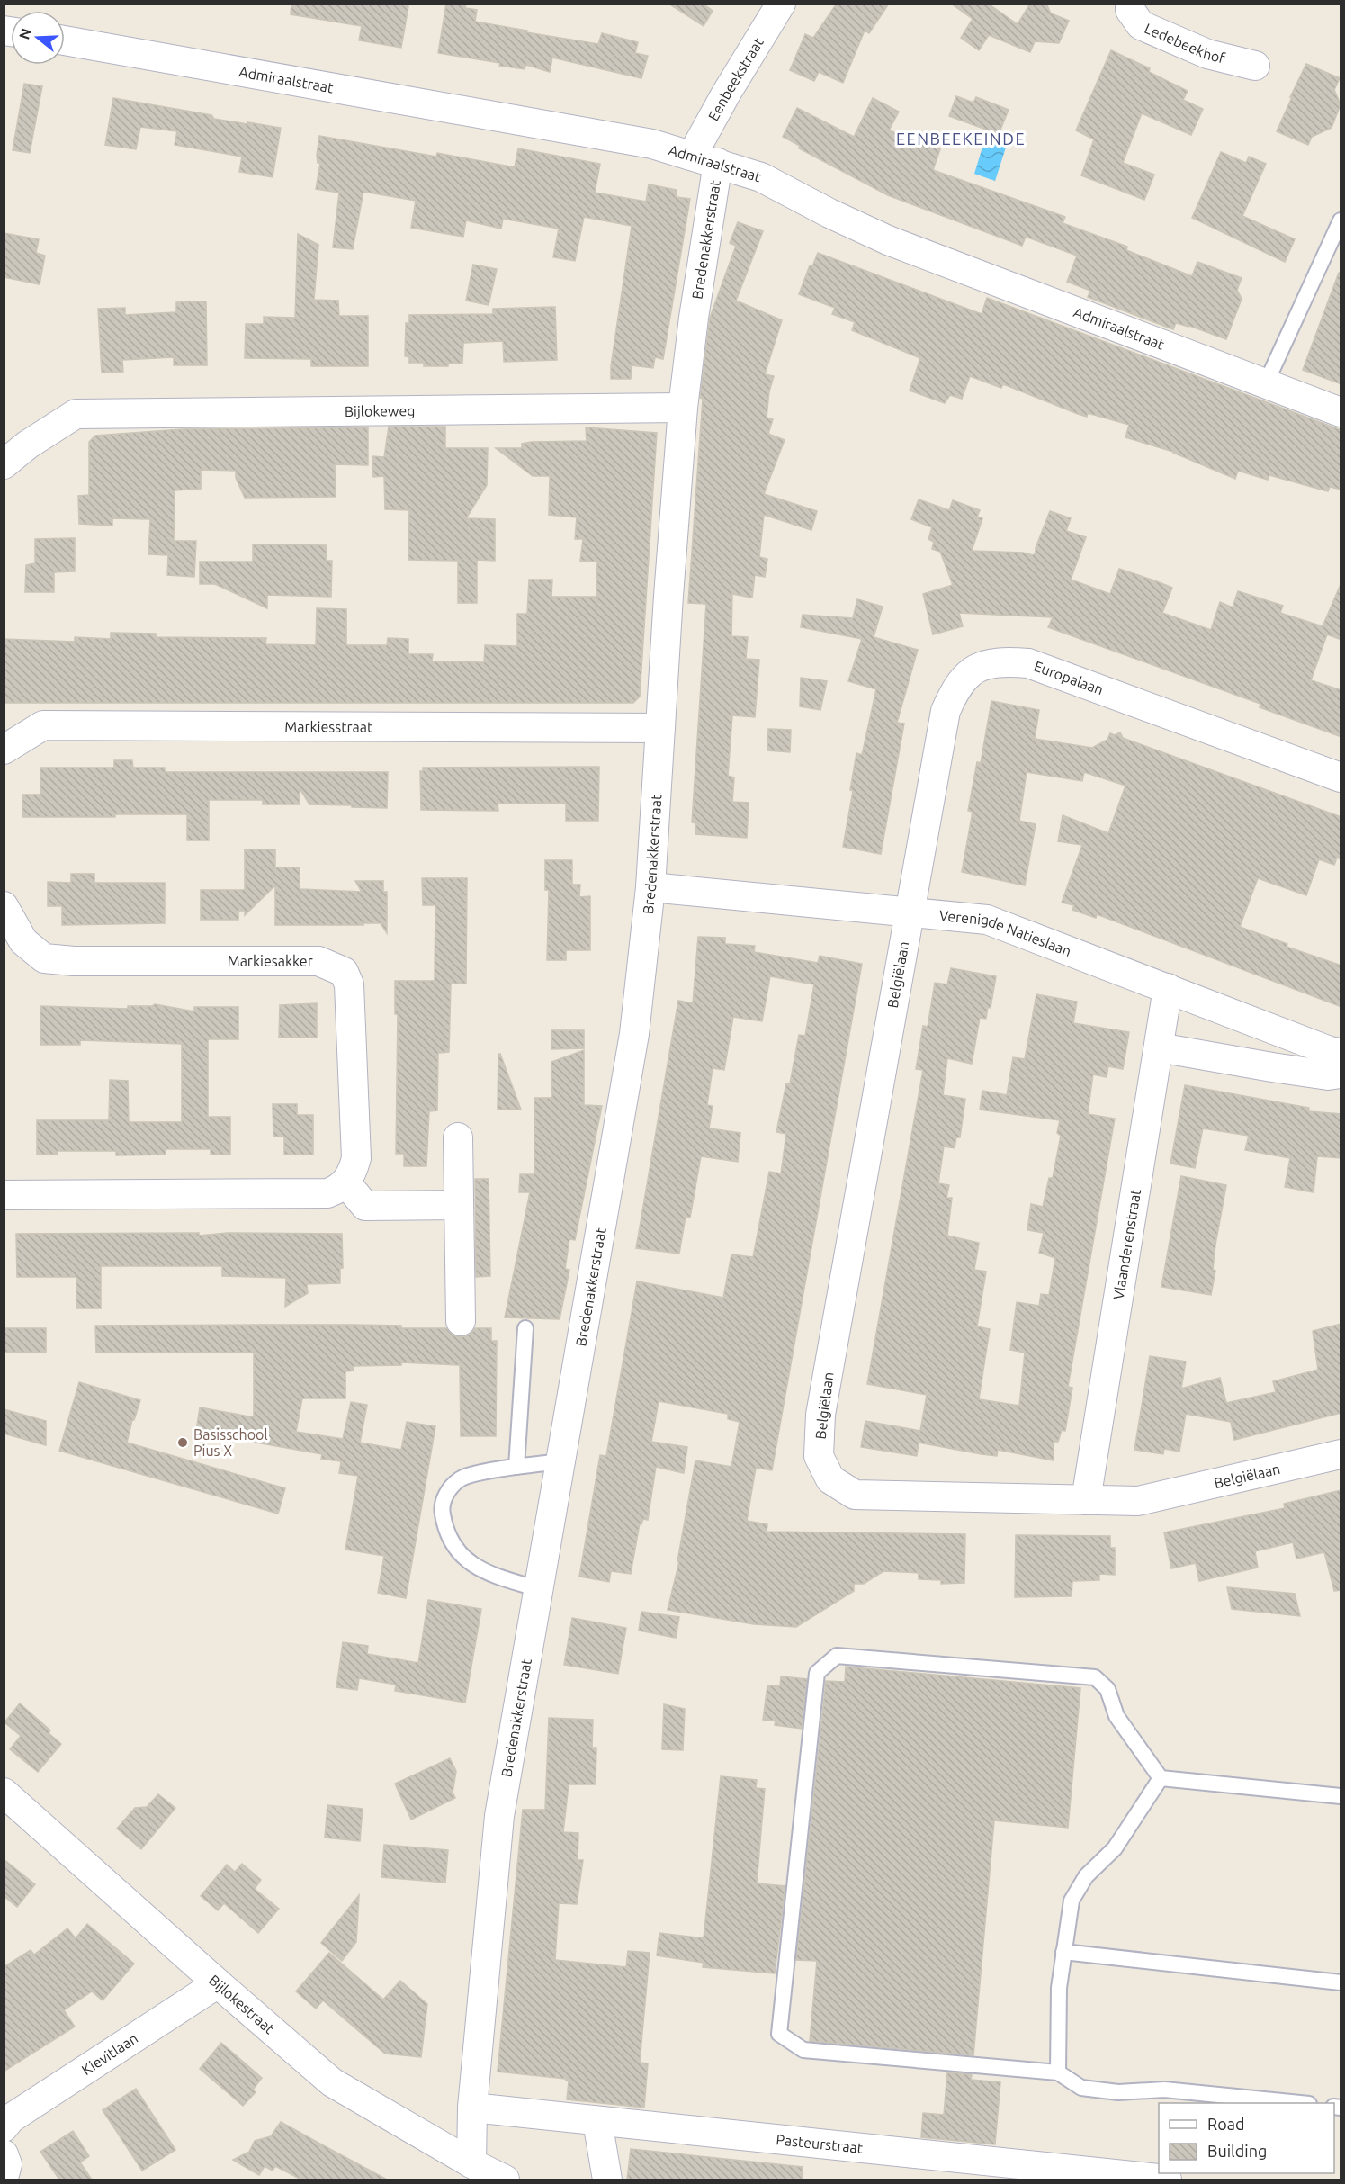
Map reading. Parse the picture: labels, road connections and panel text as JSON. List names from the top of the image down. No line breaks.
{"streets":{"street":["Ledebeekhof","Admiraalstraat","Eenbeekstraat","Bredenakkerstraat","Bijlokeweg","Europalaan","Markiesstraat","Verenigde Natieslaan","Markiesakker","Belgiëlaan","Vlaanderenstraat","Bijlokestraat","Kievitlaan","Pasteurstraat"]},"crossings":[["Admiraalstraat","Eenbeekstraat"],["Admiraalstraat","Bredenakkerstraat"],["Eenbeekstraat","Bredenakkerstraat"],["Bredenakkerstraat","Bijlokeweg"],["Bredenakkerstraat","Markiesstraat"],["Bredenakkerstraat","Verenigde Natieslaan"],["Bredenakkerstraat","Bijlokestraat"],["Bredenakkerstraat","Pasteurstraat"],["Europalaan","Verenigde Natieslaan"],["Europalaan","Belgiëlaan"],["Verenigde Natieslaan","Belgiëlaan"],["Verenigde Natieslaan","Vlaanderenstraat"],["Belgiëlaan","Vlaanderenstraat"],["Bijlokestraat","Kievitlaan"]],"districts":["EENBEEKEINDE"],"places":["Basisschool Pius X"],"legend":["Road","Building"],"north":"left"}
